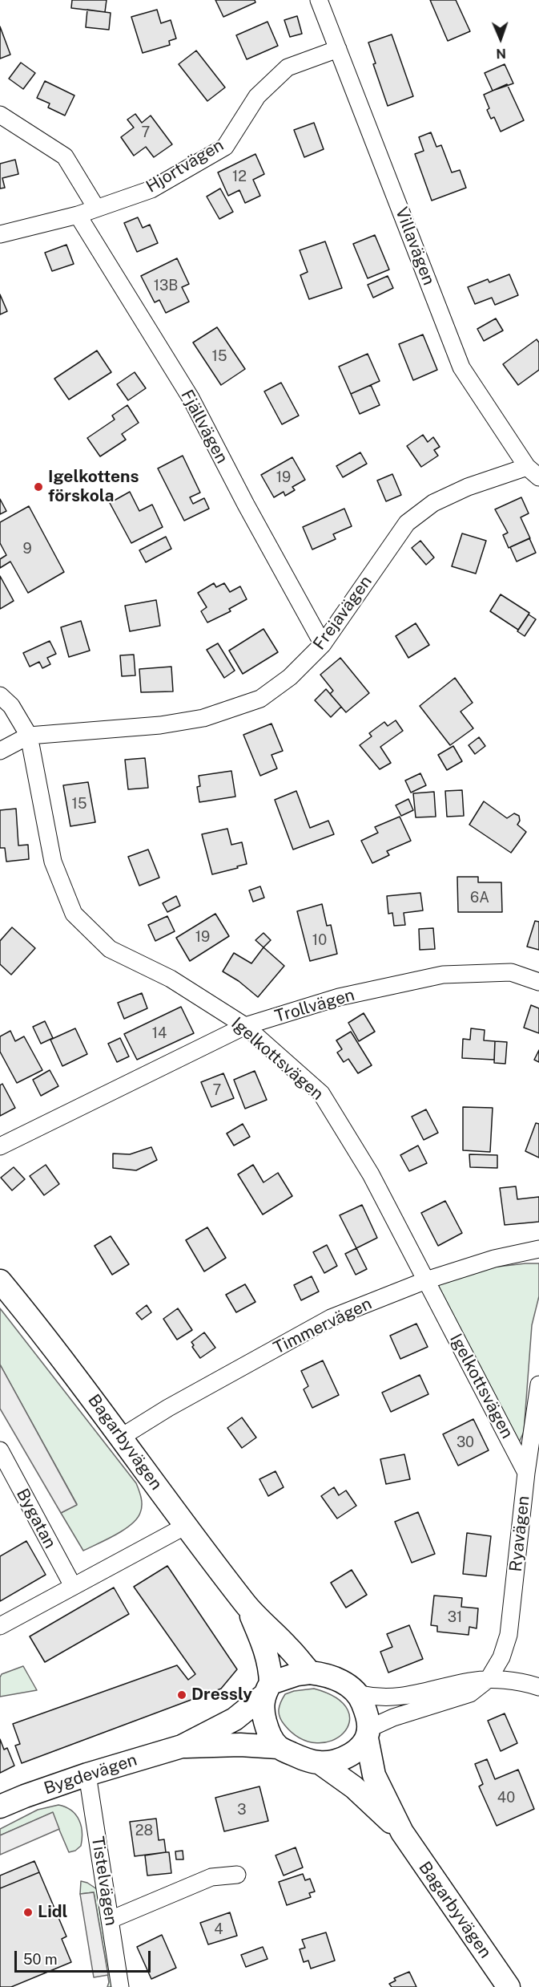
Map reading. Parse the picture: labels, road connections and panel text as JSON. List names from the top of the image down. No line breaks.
{"streets":{"street":["Hjortvägen","Villavägen","Fjällvägen","Frejavägen","Trollvägen","Igelkottsvägen","Timmervägen","Bagarbyvägen","Bygatan","Ryavägen","Bygdevägen","Tistelvägen"]},"crossings":[["Hjortvägen","Villavägen"],["Hjortvägen","Fjällvägen"],["Villavägen","Frejavägen"],["Fjällvägen","Frejavägen"],["Frejavägen","Igelkottsvägen"],["Trollvägen","Igelkottsvägen"],["Igelkottsvägen","Timmervägen"],["Igelkottsvägen","Ryavägen"],["Timmervägen","Bagarbyvägen"],["Bagarbyvägen","Bygdevägen"],["Bygdevägen","Tistelvägen"]],"places":["Igelkottens förskola","Dressly","Lidl"],"house_numbers":["7","12","13B","15","19","9","15","6A","19","10","14","7","30","31","40","3","28","4"],"scale_bar":"50 m","north":"bottom"}
